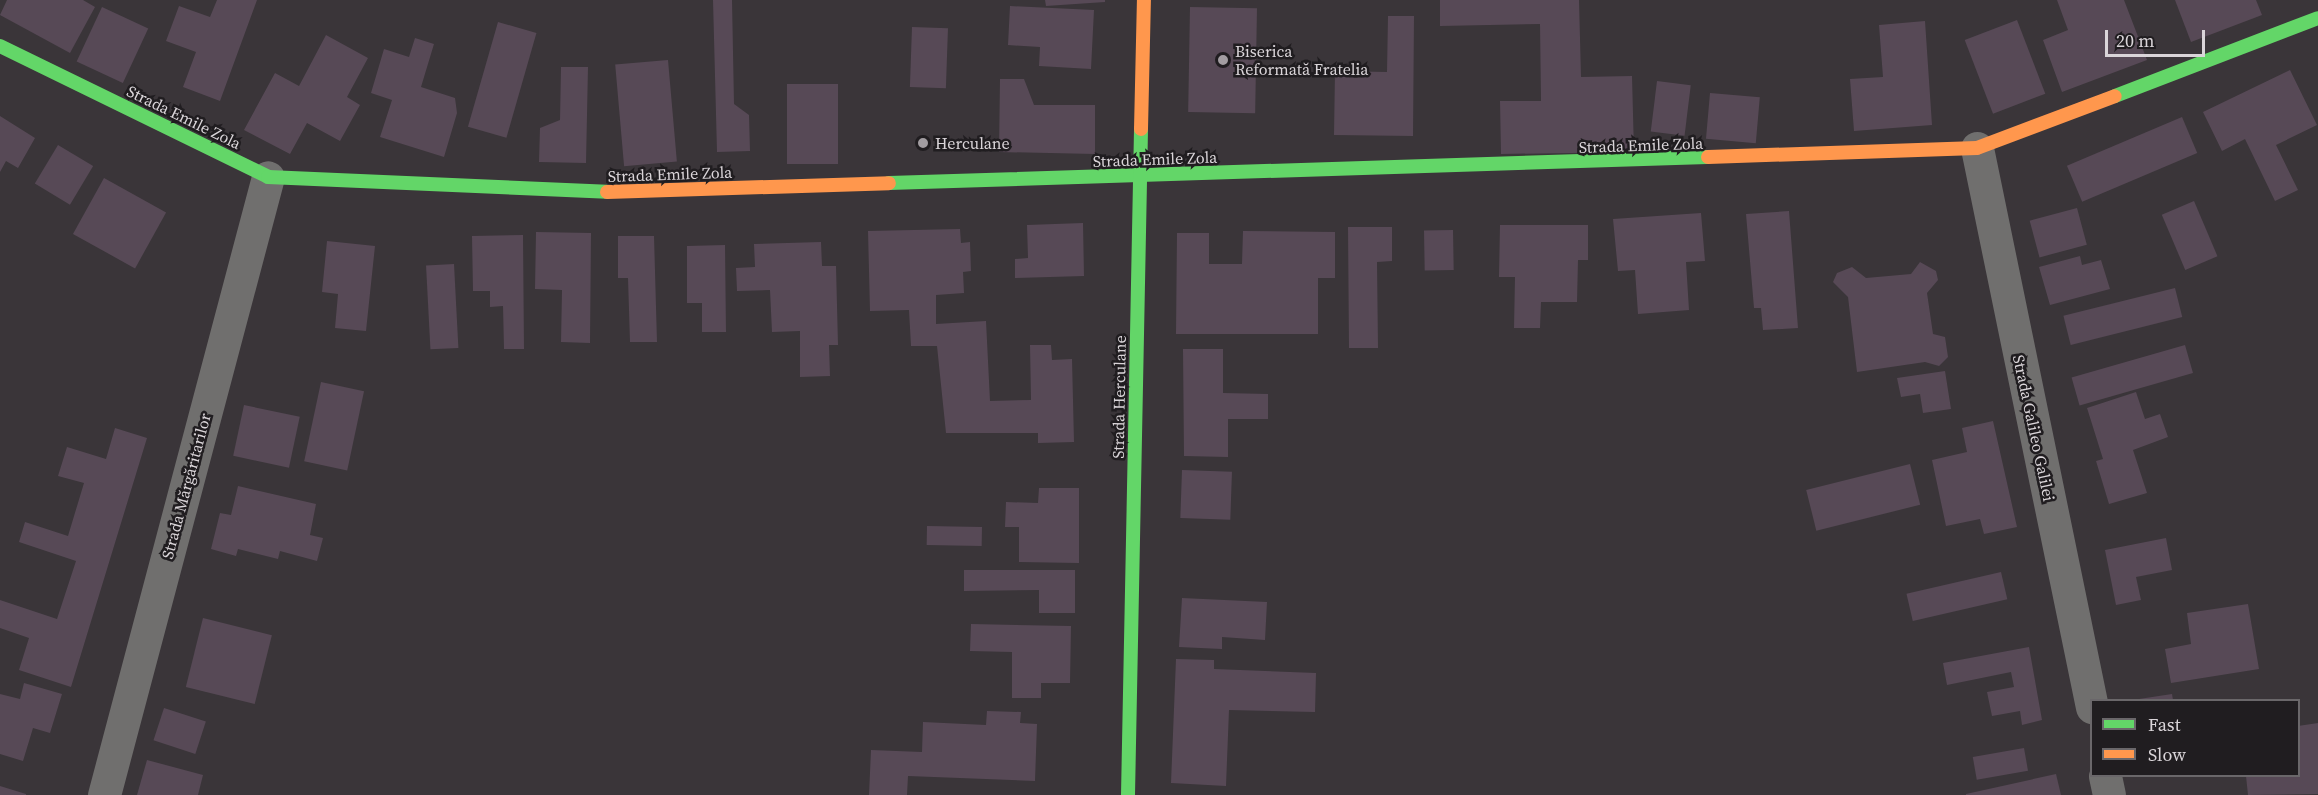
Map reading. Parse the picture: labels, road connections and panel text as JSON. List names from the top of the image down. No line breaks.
{"streets":{"main road":["Strada Emile Zola","Strada Herculane"],"street":["Strada Galileo Galilei","Strada Mărgăritarilor"]},"crossings":[["Strada Emile Zola","Strada Herculane"],["Strada Emile Zola","Strada Galileo Galilei"],["Strada Emile Zola","Strada Mărgăritarilor"]],"places":["Biserica Reformată Fratelia","Herculane"],"legend":["Fast","Slow"],"scale_bar":"20 m"}
